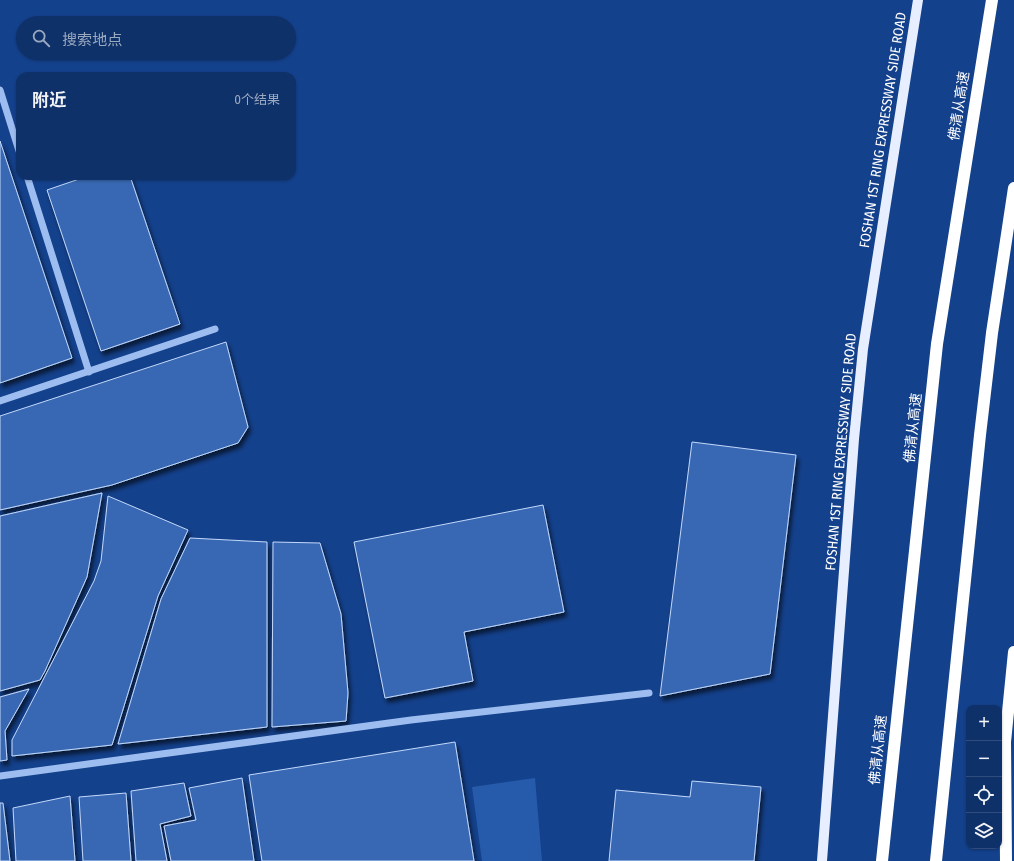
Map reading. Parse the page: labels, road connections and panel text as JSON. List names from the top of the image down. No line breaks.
{"streets":{"highway":["佛清从高速"],"main road":["FOSHAN 1ST RING EXPRESSWAY SIDE ROAD"]},"page":{"search":"搜索地点","heading":["附近","0个结果"],"map_buttons":["+","−"]}}
